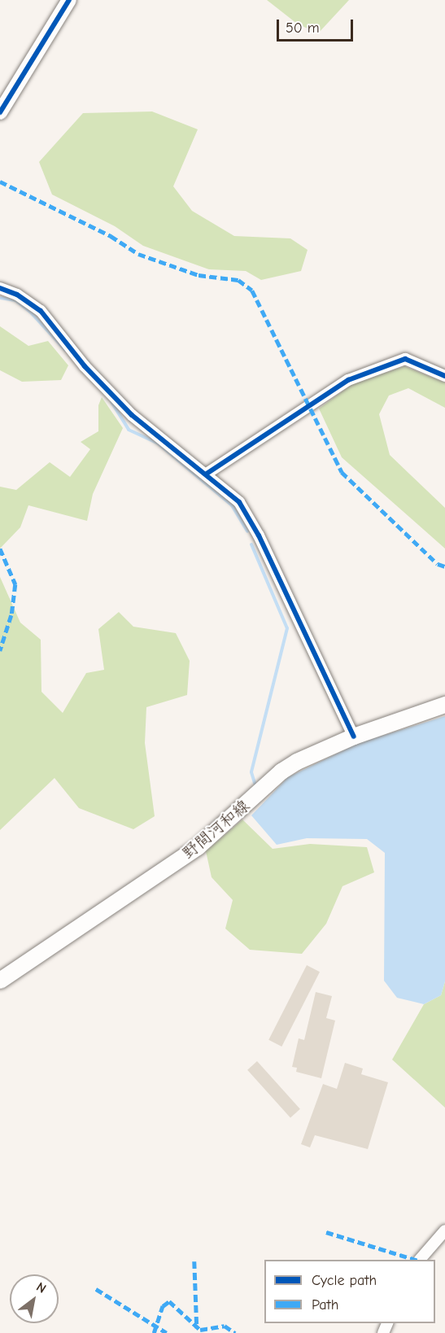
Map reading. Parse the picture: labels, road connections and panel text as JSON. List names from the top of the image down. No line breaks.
{"streets":{"main road":["野間河和線"]},"legend":["Cycle path","Path"],"scale_bar":"50 m","north":"top right"}
